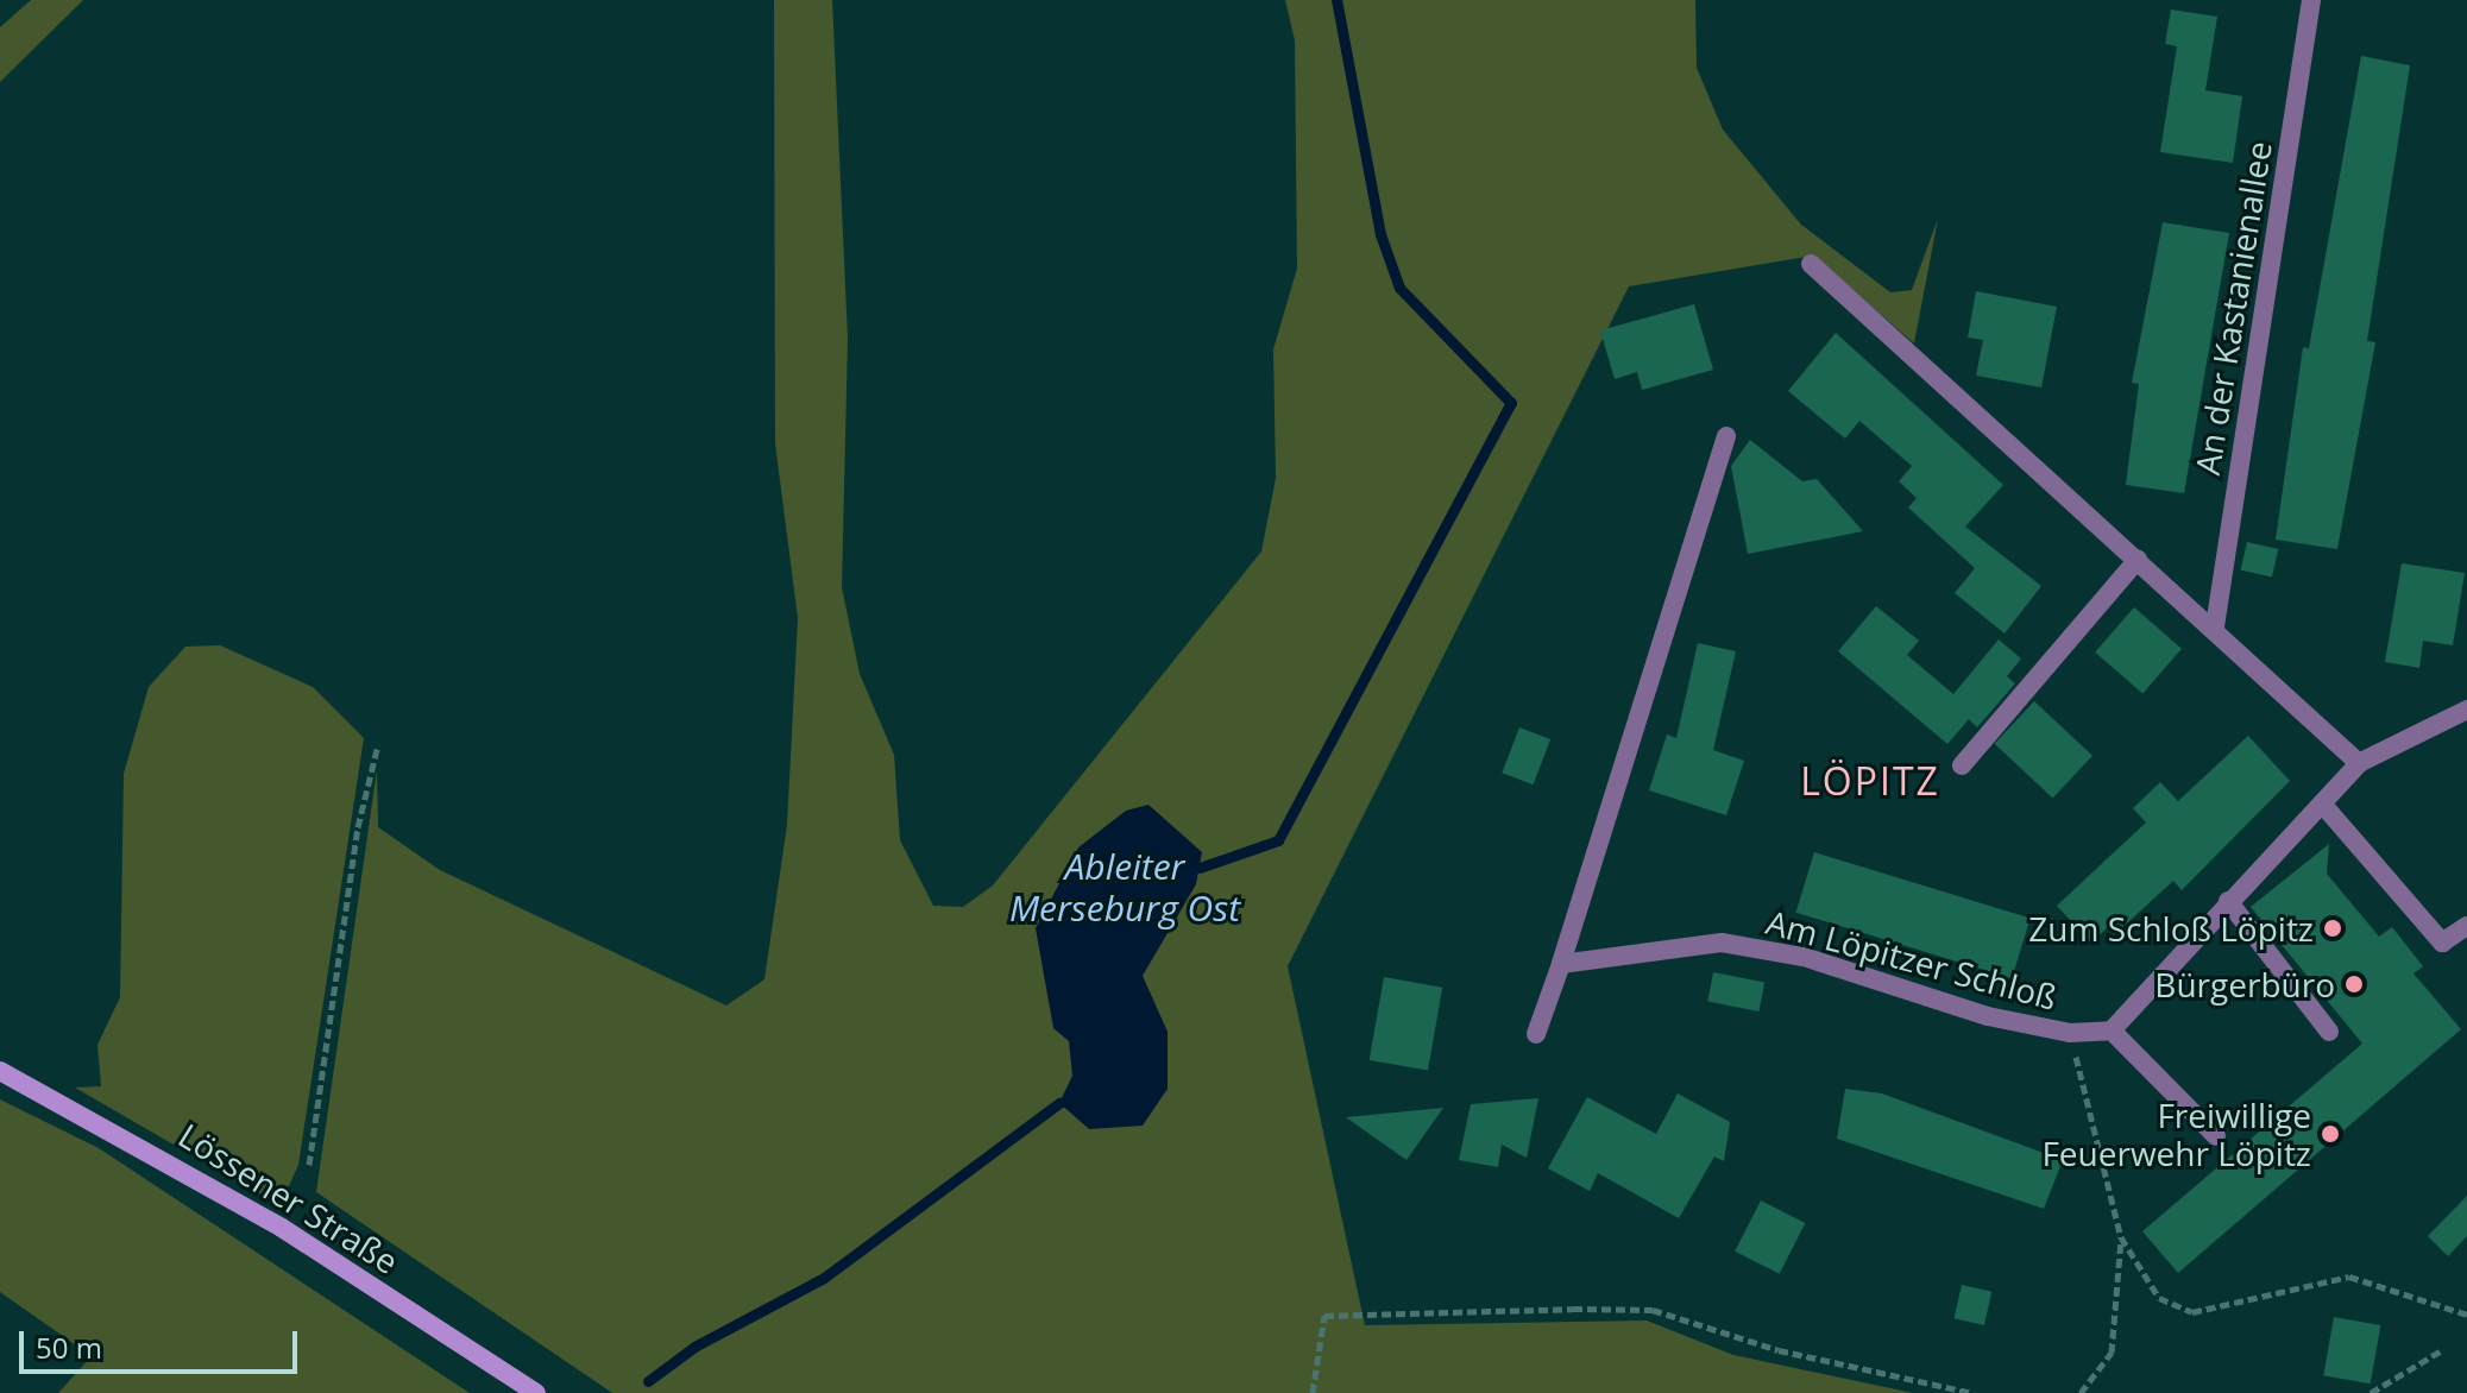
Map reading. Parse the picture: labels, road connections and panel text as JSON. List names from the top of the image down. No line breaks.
{"streets":{"street":["An der Kastanienallee","Am Löpitzer Schloß","Lössener Straße"]},"districts":["LÖPITZ"],"water":["Ableiter Merseburg Ost"],"places":["Zum Schloß Löpitz","Bürgerbüro","Freiwillige Feuerwehr Löpitz"],"scale_bar":"50 m"}
